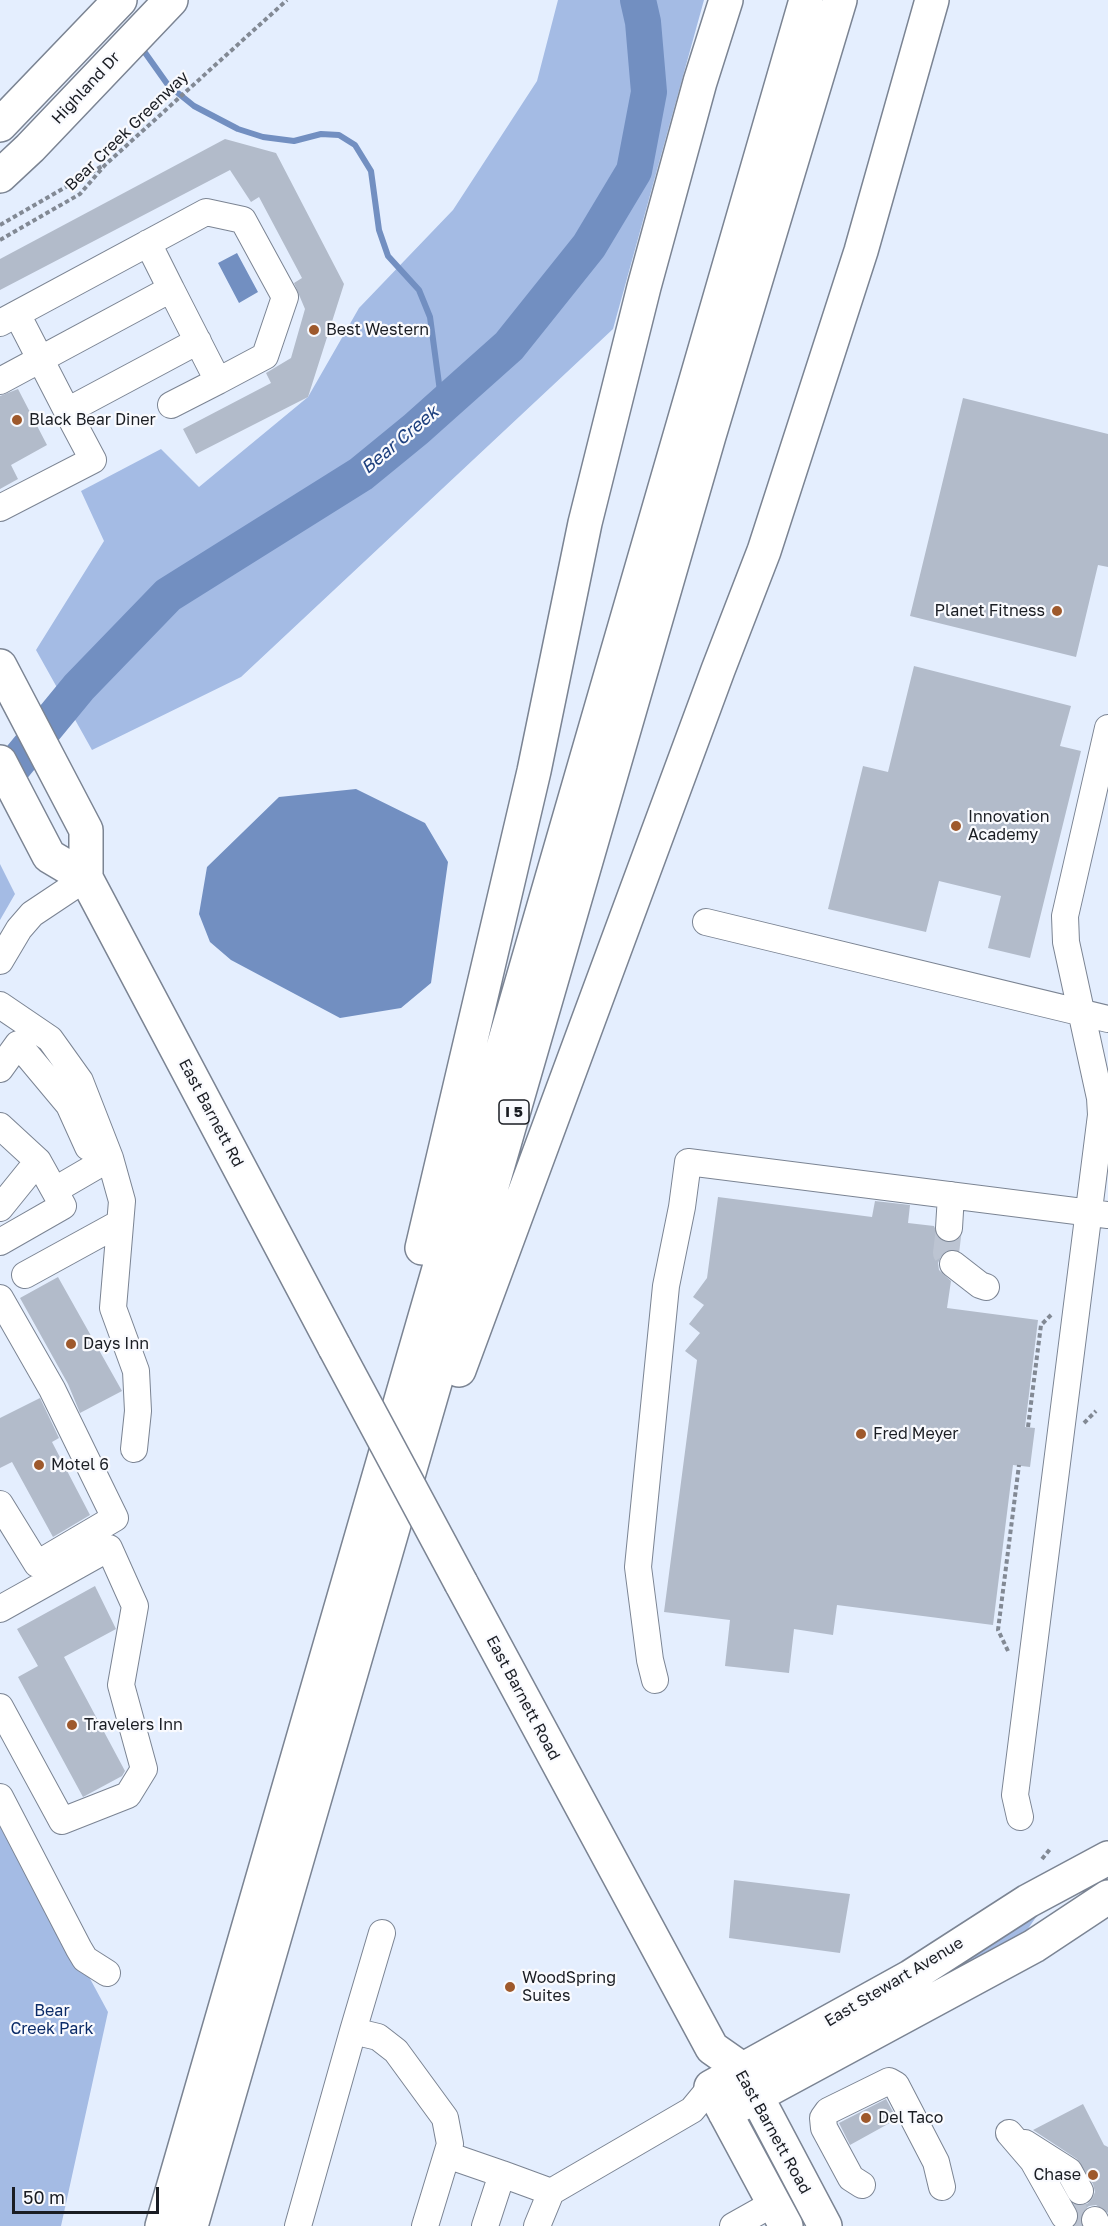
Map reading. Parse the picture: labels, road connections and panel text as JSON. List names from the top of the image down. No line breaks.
{"streets":{"main road":["Highland Dr","I 5","East Barnett Rd","East Barnett Road","East Stewart Avenue"],"path":["Bear Creek Greenway"]},"crossings":[["East Barnett Rd","East Barnett Road"],["East Barnett Road","East Stewart Avenue"]],"water":["Bear Creek"],"parks":["Bear Creek Park"],"places":["Best Western","Black Bear Diner","Planet Fitness","Innovation Academy","Days Inn","Fred Meyer","Motel 6","Travelers Inn","WoodSpring Suites","Del Taco","Chase"],"scale_bar":"50 m"}
